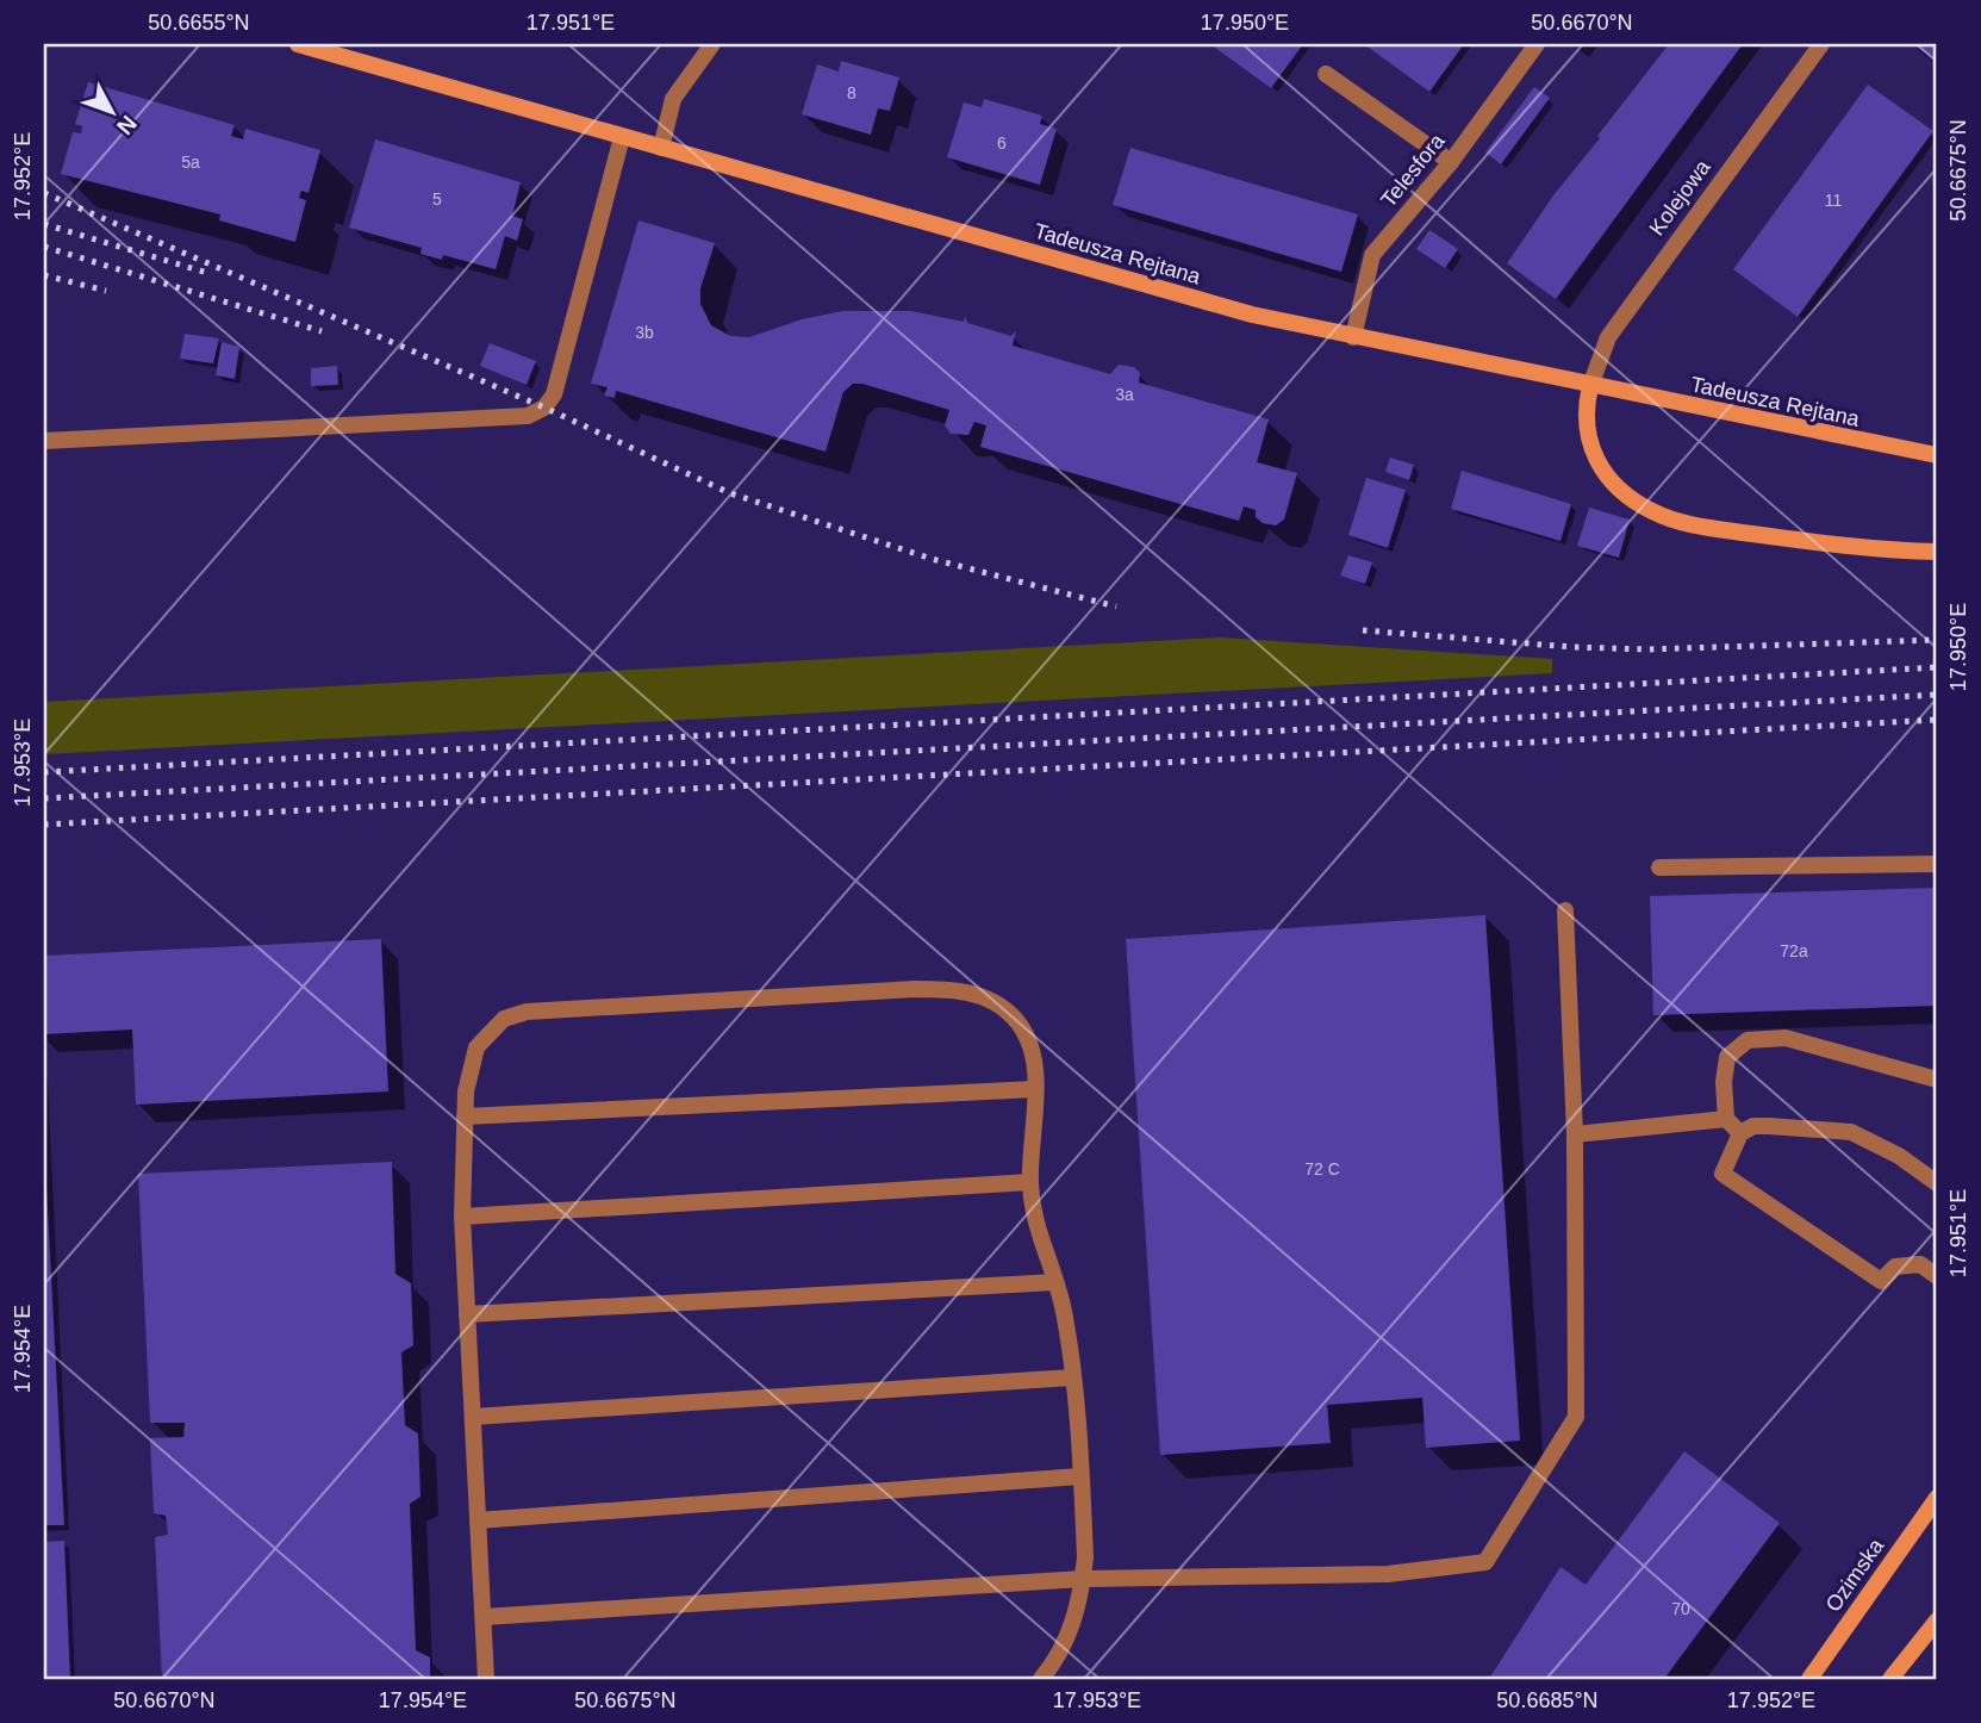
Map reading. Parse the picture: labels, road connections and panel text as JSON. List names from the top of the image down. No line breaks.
{"streets":{"street":["Telesfora","Kolejowa","Tadeusza Rejtana","Ozimska"]},"crossings":[["Telesfora","Tadeusza Rejtana"],["Kolejowa","Tadeusza Rejtana"]],"house_numbers":["8","6","5a","5","11","3b","3a","72a","72 C","70"],"north":"bottom right","coordinates":["50.6655°N","17.951°E","17.950°E","50.6670°N","50.6675°N","17.952°E","17.953°E","17.954°E","50.6685°N"]}
